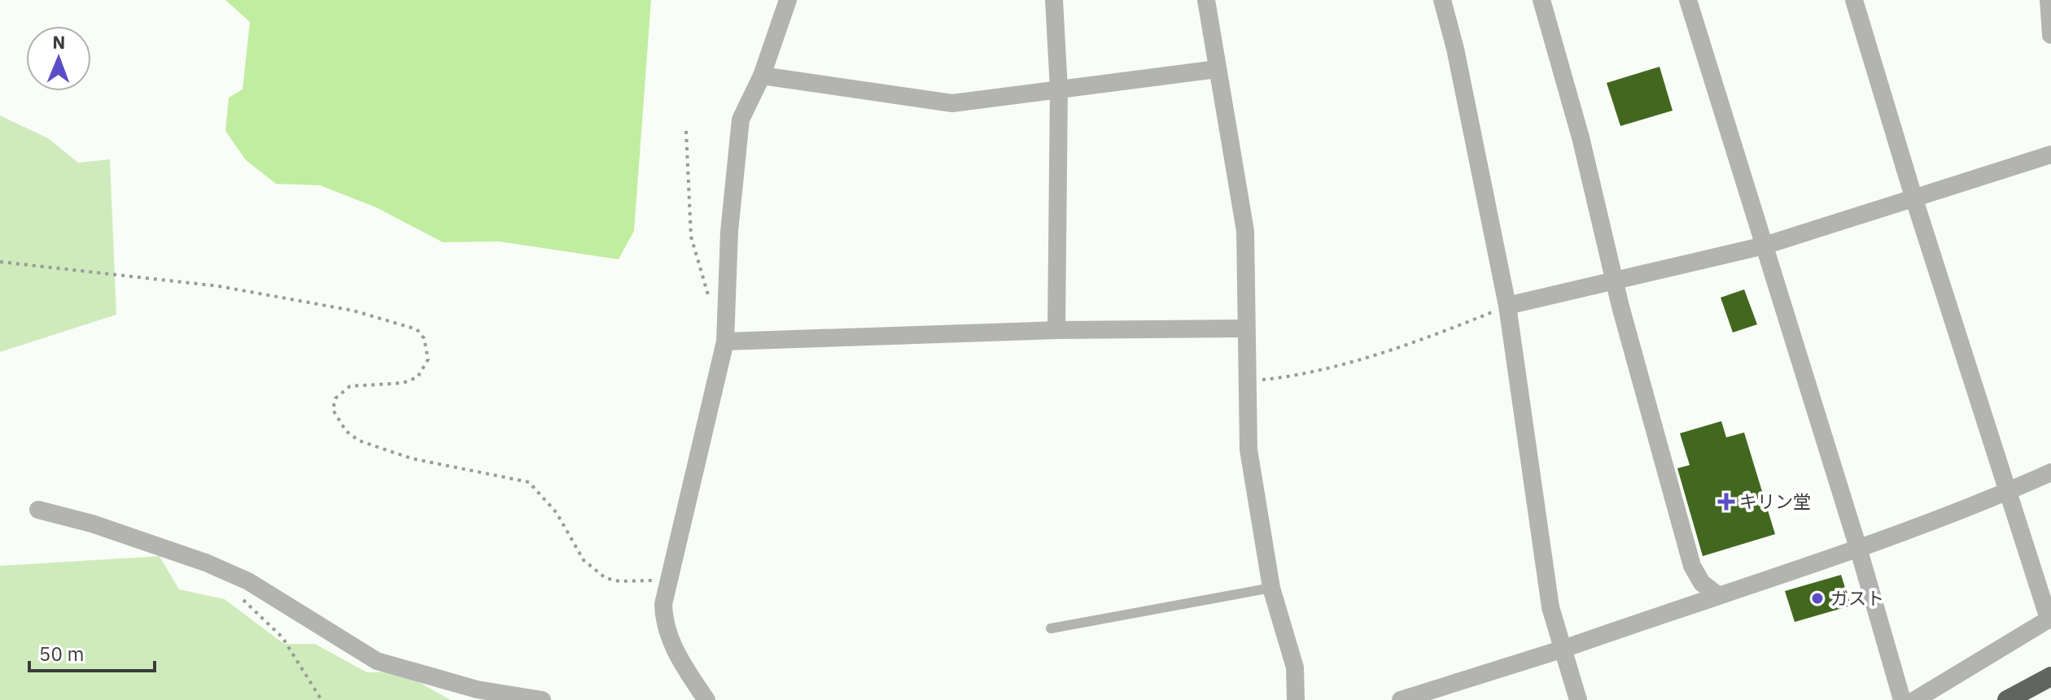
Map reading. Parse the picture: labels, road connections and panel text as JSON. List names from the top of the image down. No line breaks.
{"places":{"health":["キリン堂"],"other":["ガスト"]},"scale_bar":"50 m","north":"top"}
